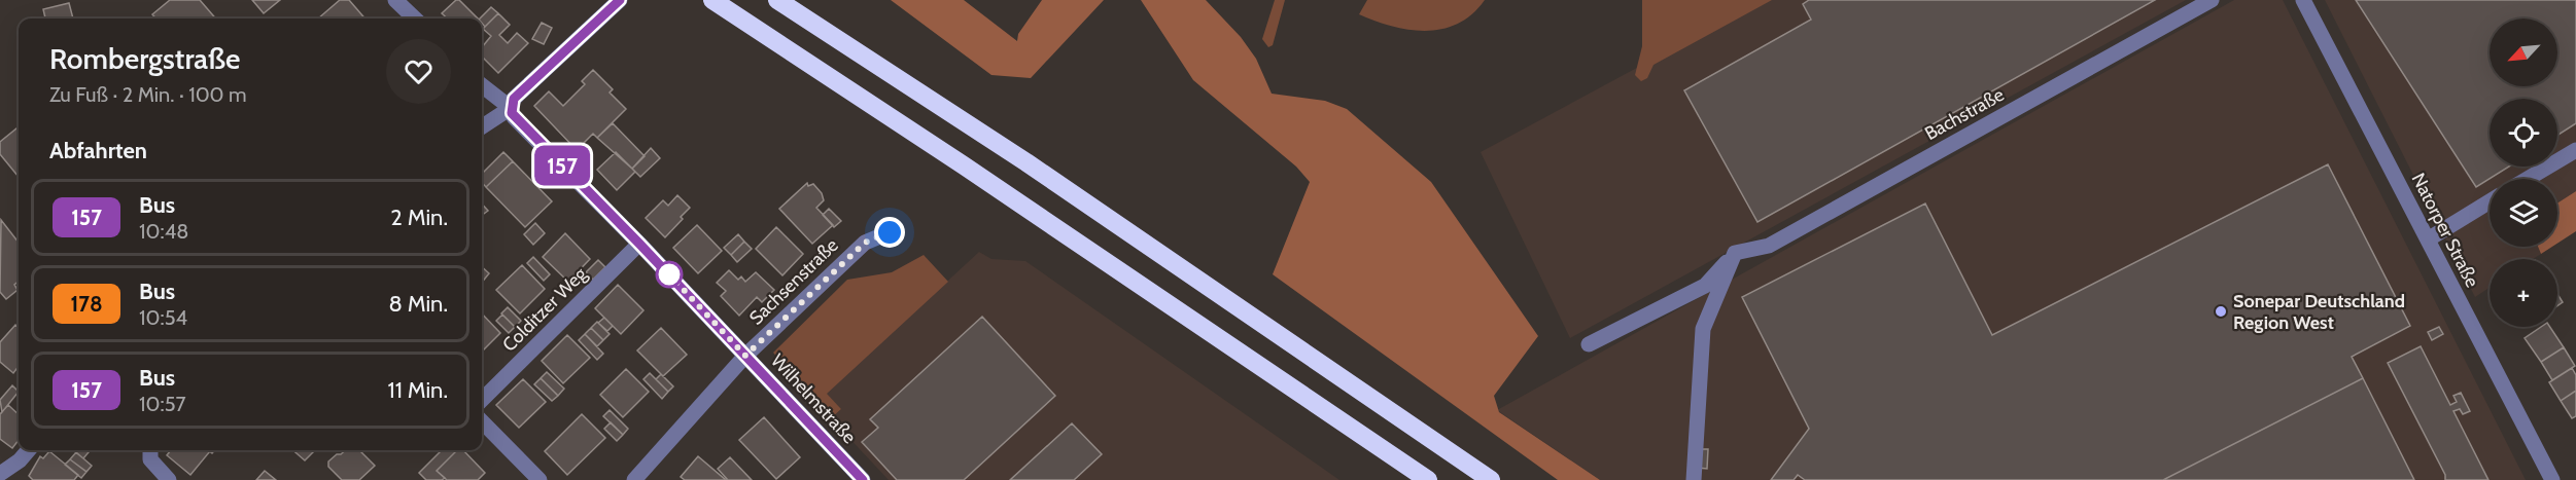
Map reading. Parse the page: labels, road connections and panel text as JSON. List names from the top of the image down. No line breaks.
{"streets":{"street":["Bachstraße","Natorper Straße","Sachsenstraße","Colditzer Weg","Wilhelmstraße"]},"crossings":[["Sachsenstraße","Wilhelmstraße"],["Colditzer Weg","Wilhelmstraße"]],"places":["Sonepar Deutschland Region West"],"lines":["bus line 157"],"north":"bottom left","page":{"on_map":"157","map_buttons":"+","heading":[["Rombergstraße","Zu Fuß · 2 Min. · 100 m"],"Abfahrten"],"list":[{"mark":"157","name":"Bus","note":"10:48","value":"2 Min."},{"mark":"178","name":"Bus","note":"10:54","value":"8 Min."},{"mark":"157","name":"Bus","note":"10:57","value":"11 Min."}]}}
